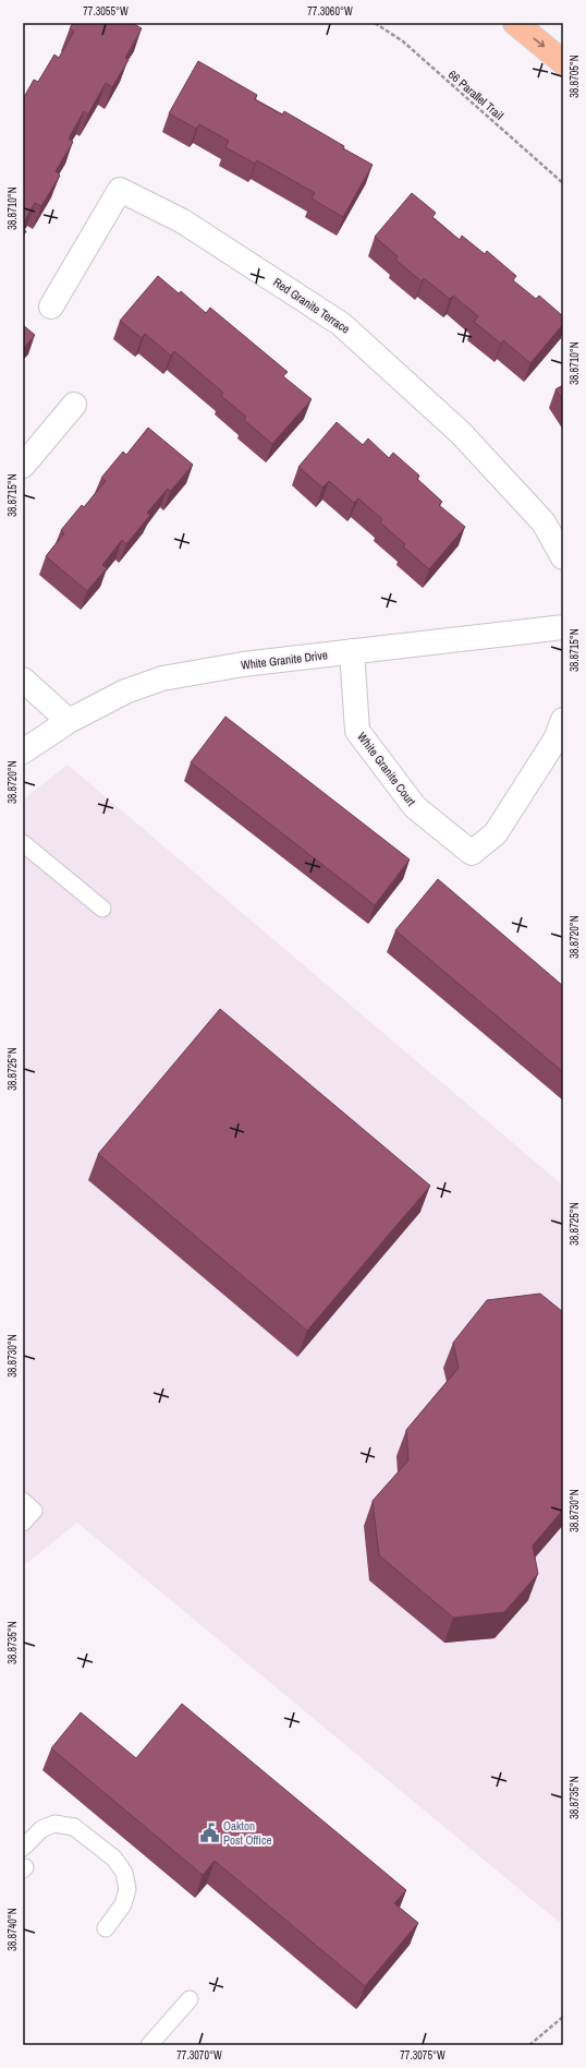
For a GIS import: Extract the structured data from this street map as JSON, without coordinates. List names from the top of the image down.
{
  "streets": {
    "street": ["Red Granite Terrace", "White Granite Drive", "White Granite Court"],
    "path": ["66 Parallel Trail"]
  },
  "crossings": [
    ["White Granite Drive", "White Granite Court"]
  ],
  "places": {
    "public building": ["Oakton Post Office"]
  },
  "coordinates": [
    "77.3055°W",
    "77.3060°W",
    "38.8705°N",
    "38.8710°N",
    "38.8715°N",
    "38.8720°N",
    "38.8725°N",
    "38.8730°N",
    "38.8735°N",
    "38.8740°N",
    "77.3070°W",
    "77.3075°W"
  ]
}
